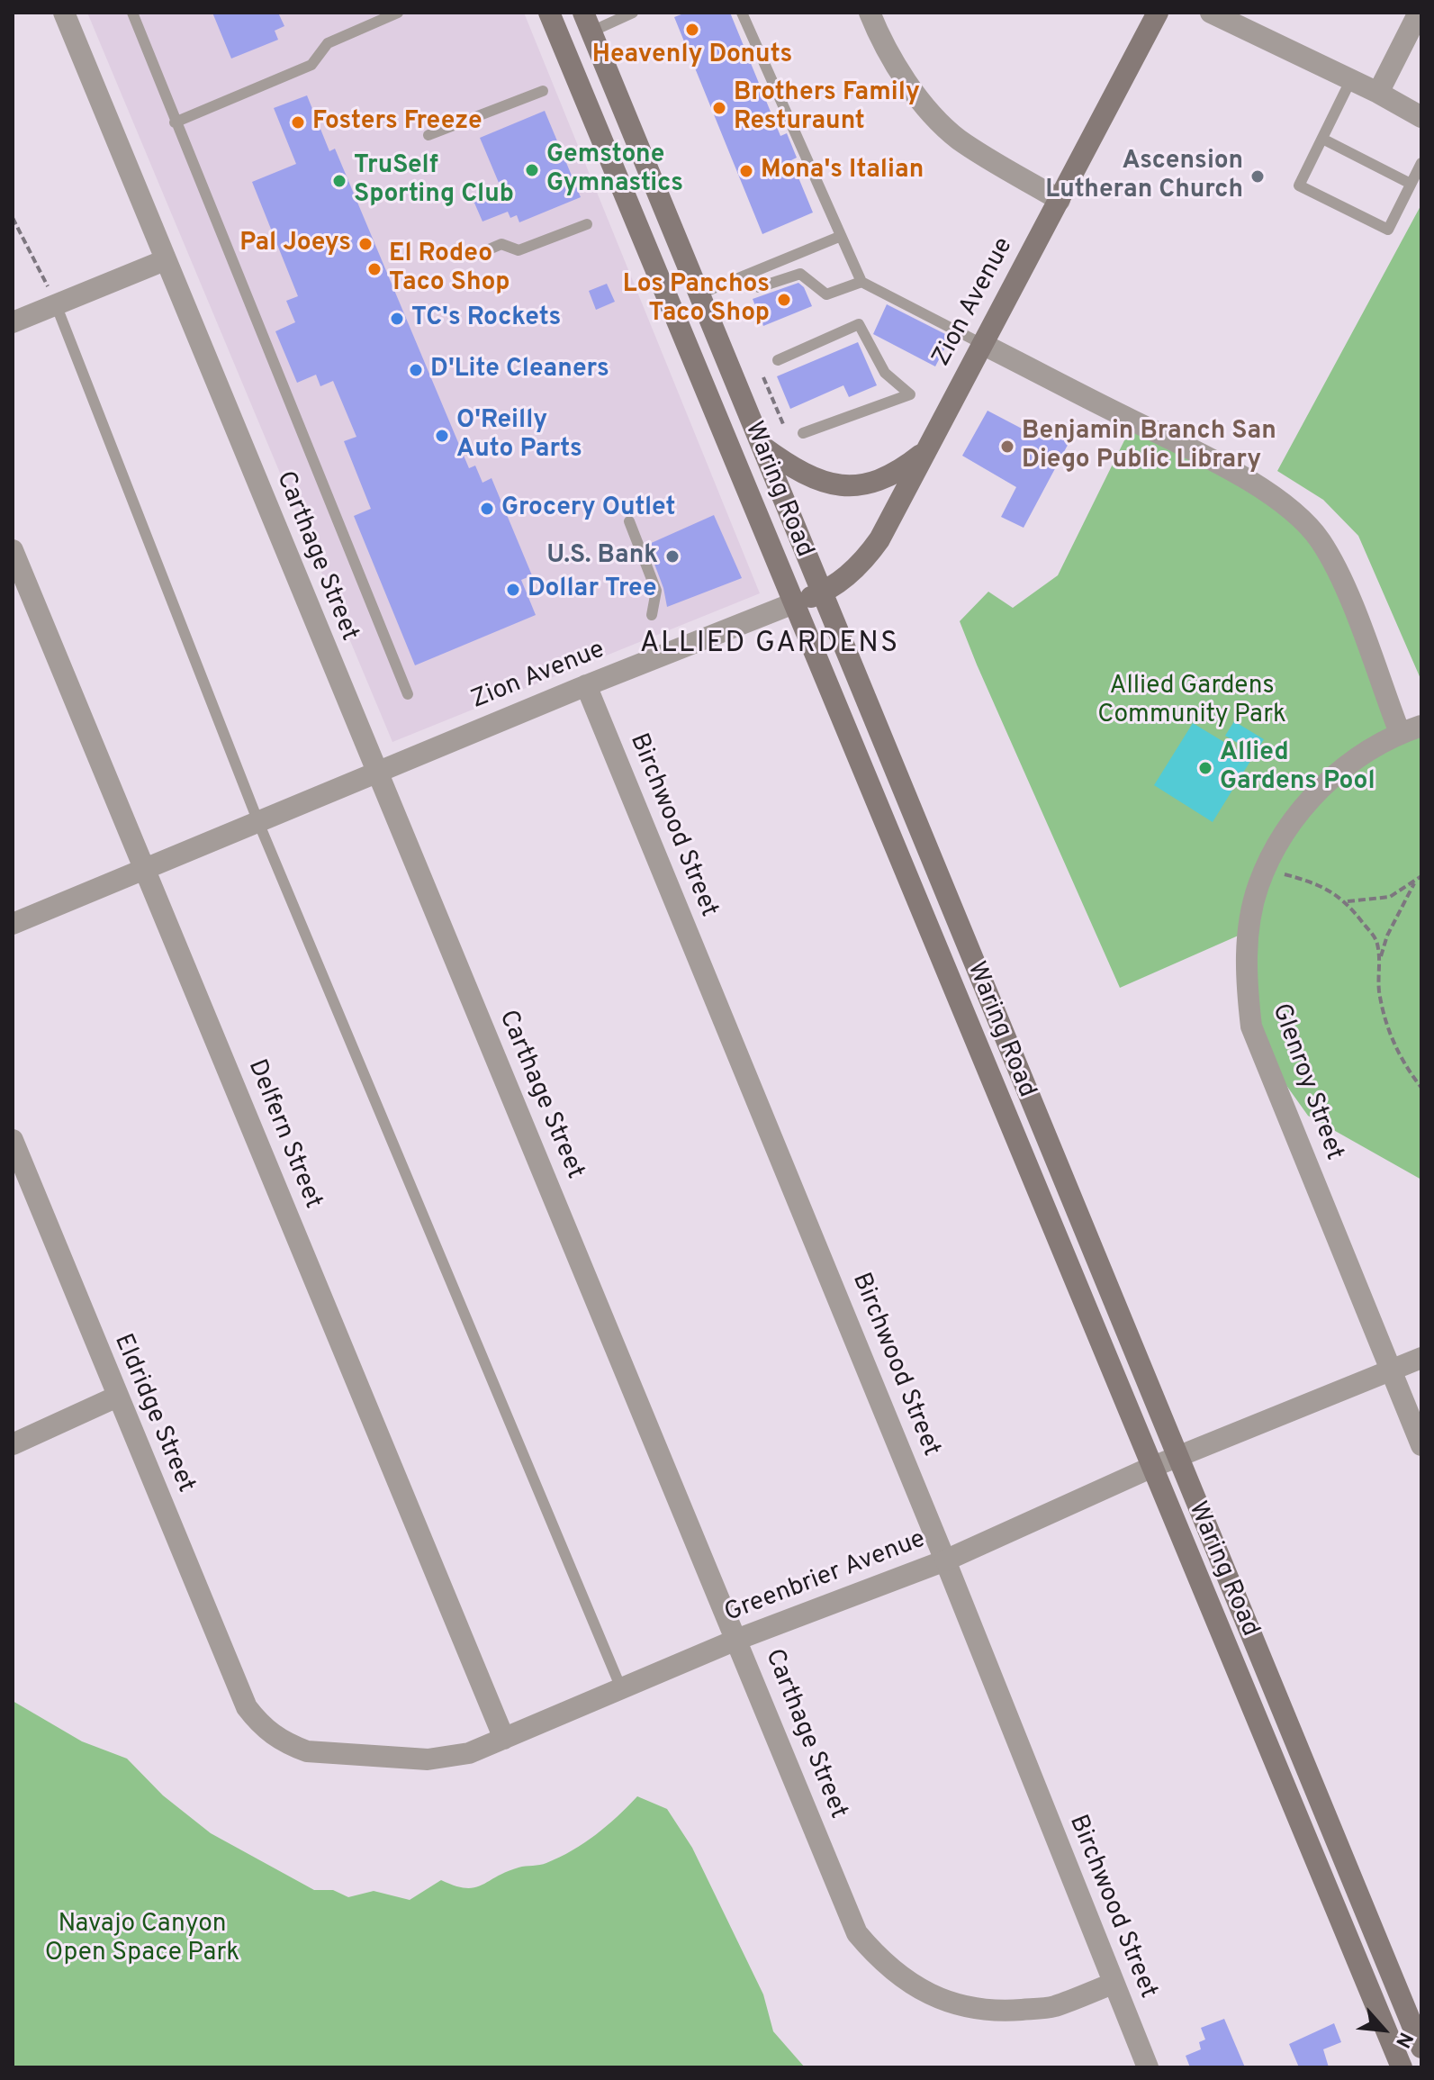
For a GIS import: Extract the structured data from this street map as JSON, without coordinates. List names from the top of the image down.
{
  "streets": {
    "main road": ["Zion Avenue", "Waring Road"],
    "street": [
      "Carthage Street",
      "Birchwood Street",
      "Glenroy Street",
      "Delfern Street",
      "Eldridge Street",
      "Greenbrier Avenue"
    ]
  },
  "crossings": [
    ["Zion Avenue", "Waring Road"],
    ["Zion Avenue", "Carthage Street"],
    ["Zion Avenue", "Birchwood Street"],
    ["Zion Avenue", "Delfern Street"],
    ["Waring Road", "Greenbrier Avenue"],
    ["Carthage Street", "Birchwood Street"],
    ["Carthage Street", "Greenbrier Avenue"],
    ["Birchwood Street", "Greenbrier Avenue"],
    ["Glenroy Street", "Greenbrier Avenue"],
    ["Delfern Street", "Greenbrier Avenue"],
    ["Eldridge Street", "Greenbrier Avenue"]
  ],
  "districts": ["ALLIED GARDENS"],
  "parks": ["Allied Gardens Community Park", "Navajo Canyon Open Space Park"],
  "places": [
    "Heavenly Donuts",
    "Brothers Family Resturaunt",
    "Fosters Freeze",
    "Gemstone Gymnastics",
    "Mona's Italian",
    "Ascension Lutheran Church",
    "TruSelf Sporting Club",
    "Pal Joeys",
    "El Rodeo Taco Shop",
    "Los Panchos Taco Shop",
    "TC's Rockets",
    "D'Lite Cleaners",
    "O'Reilly Auto Parts",
    "Benjamin Branch San Diego Public Library",
    "Grocery Outlet",
    "U.S. Bank",
    "Dollar Tree",
    "Allied Gardens Pool"
  ],
  "north": "bottom right"
}
